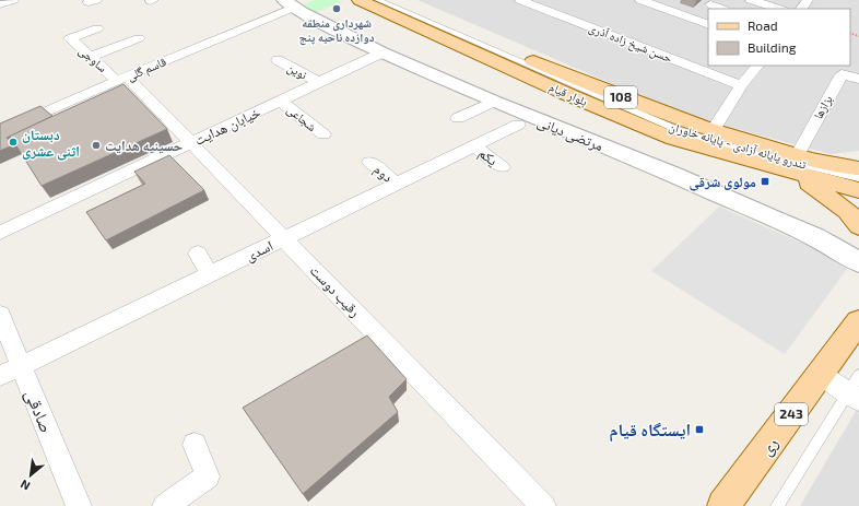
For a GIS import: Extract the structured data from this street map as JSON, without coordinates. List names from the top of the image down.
{
  "streets": {
    "main road": [
      "بلوار قیام",
      "108",
      "243",
      "ری"
    ],
    "street": [
      "حسن شیخ زاده آذری",
      "ساوجی",
      "قاسم گلی",
      "نوین",
      "بزازها",
      "شجاعی",
      "خیابان‌ هدایت",
      "مرتضی دیانی",
      "یکم",
      "دوم",
      "اسدی",
      "رقیب دوست",
      "صادقی"
    ],
    "lane": ["تندرو پایانه آزادی - پایانه خاوران"]
  },
  "crossings": [
    ["ساوجی", "قاسم گلی"],
    ["ساوجی", "رقیب دوست"],
    ["قاسم گلی", "مرتضی دیانی"],
    ["قاسم گلی", "رقیب دوست"],
    ["نوین", "خیابان‌ هدایت"],
    ["بلوار قیام", "بزازها"],
    ["شجاعی", "خیابان‌ هدایت"],
    ["خیابان‌ هدایت", "مرتضی دیانی"],
    ["خیابان‌ هدایت", "رقیب دوست"],
    ["یکم", "اسدی"],
    ["دوم", "اسدی"],
    ["اسدی", "رقیب دوست"],
    ["اسدی", "صادقی"]
  ],
  "places": {
    "other": ["شهرداری منطقه دوازده ناحیه پنج", "دبستان اثنی عشری", "حسینیه هدایت"],
    "transit": ["مولوی شرقی", "ایستگاه قیام"]
  },
  "legend": ["Road", "Building"],
  "north": "bottom left"
}
